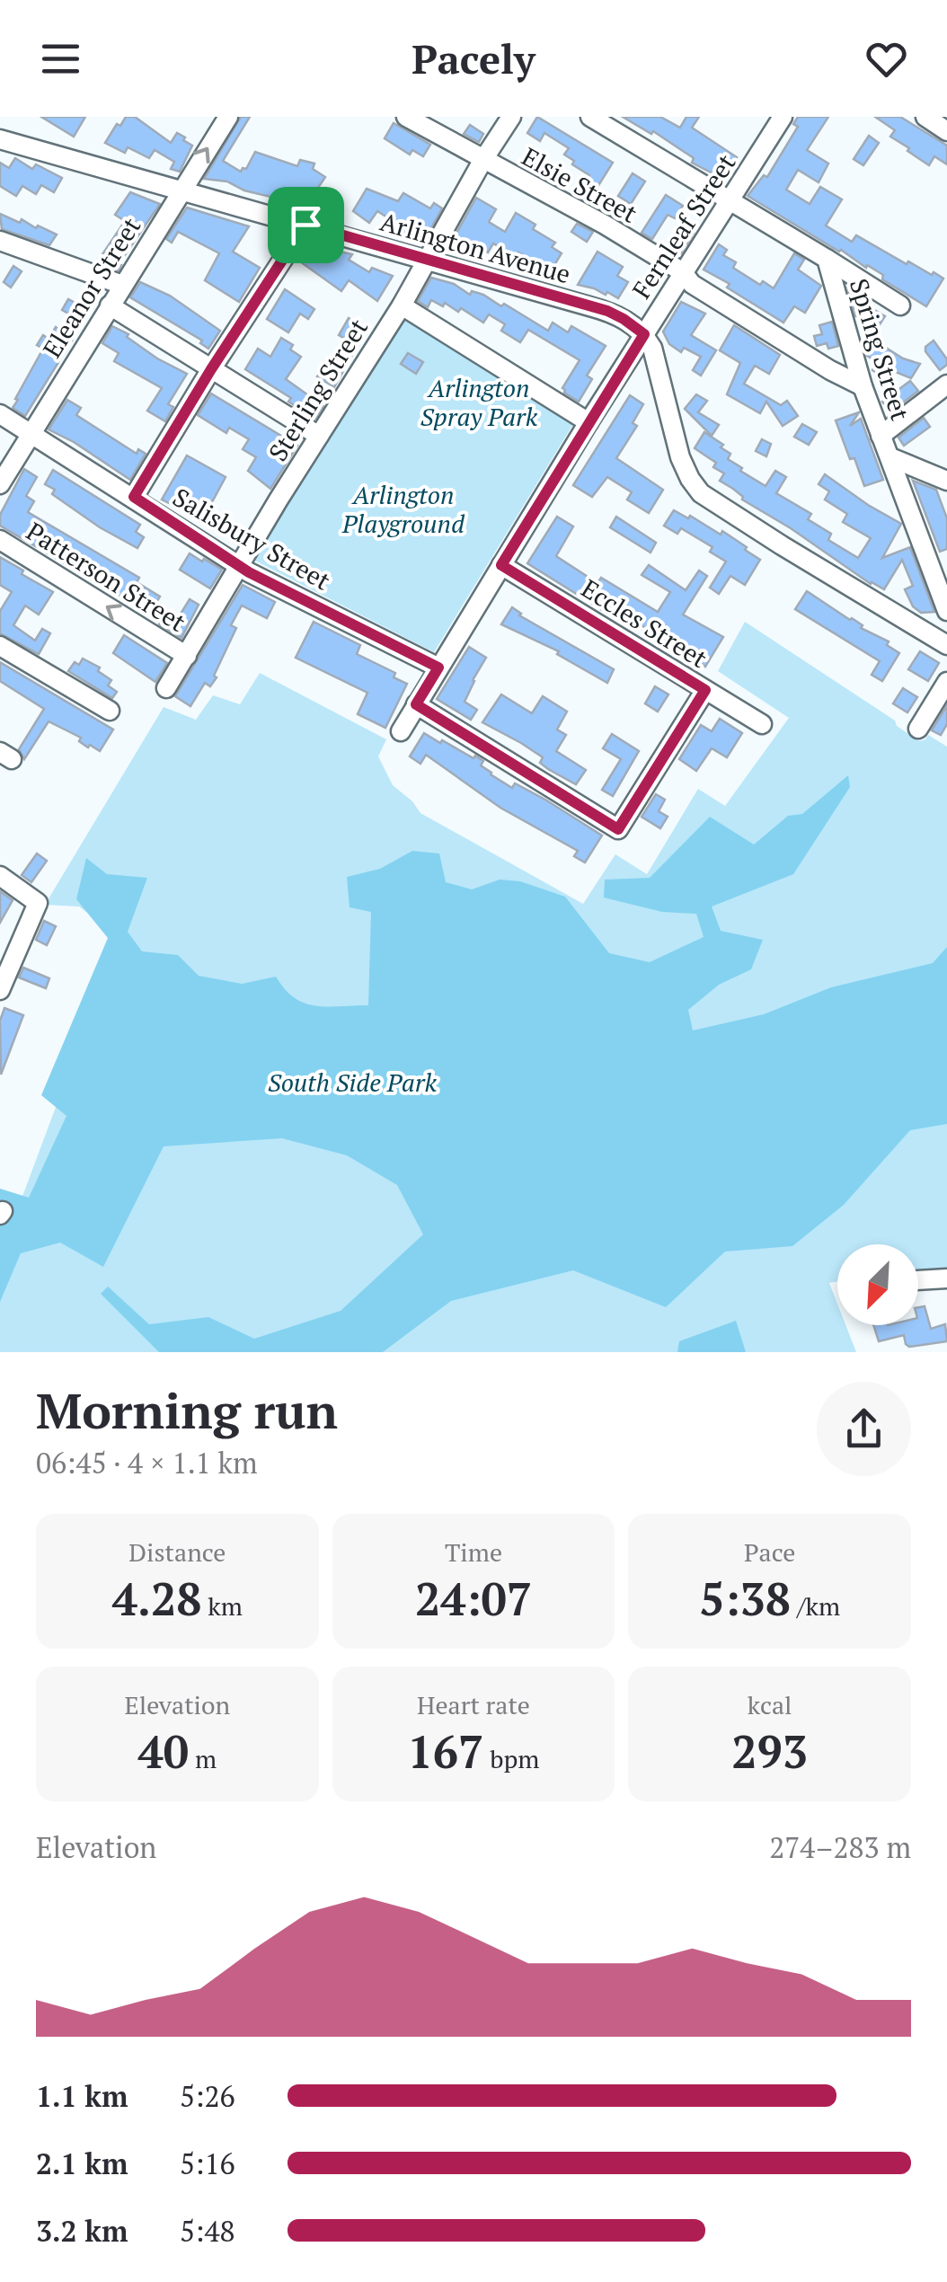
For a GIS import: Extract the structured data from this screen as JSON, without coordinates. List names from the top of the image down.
{
  "streets": {
    "street": [
      "Elsie Street",
      "Fernleaf Street",
      "Arlington Avenue",
      "Eleanor Street",
      "Spring Street",
      "Sterling Street",
      "Salisbury Street",
      "Patterson Street",
      "Eccles Street"
    ]
  },
  "crossings": [
    ["Elsie Street", "Fernleaf Street"],
    ["Elsie Street", "Spring Street"],
    ["Elsie Street", "Sterling Street"],
    ["Fernleaf Street", "Arlington Avenue"],
    ["Fernleaf Street", "Spring Street"],
    ["Fernleaf Street", "Salisbury Street"],
    ["Fernleaf Street", "Eccles Street"],
    ["Arlington Avenue", "Eleanor Street"],
    ["Arlington Avenue", "Sterling Street"],
    ["Eleanor Street", "Salisbury Street"],
    ["Sterling Street", "Salisbury Street"],
    ["Sterling Street", "Patterson Street"]
  ],
  "parks": ["Arlington Spray Park", "Arlington Playground", "South Side Park"],
  "north": "bottom left",
  "page": {
    "header": "Pacely",
    "heading": ["Morning run", "06:45 · 4 × 1.1 km"],
    "stats": [
      ["Distance", "4.28 km"],
      ["Time", "24:07"],
      ["Pace", "5:38 /km"],
      ["Elevation", "40 m"],
      ["Heart rate", "167 bpm"],
      ["kcal", "293"]
    ],
    "chart": ["Elevation", "274–283 m"],
    "list": [
      {
        "name": "1.1 km",
        "note": "5:26"
      },
      {
        "name": "2.1 km",
        "note": "5:16"
      },
      {
        "name": "3.2 km",
        "note": "5:48"
      }
    ]
  }
}
